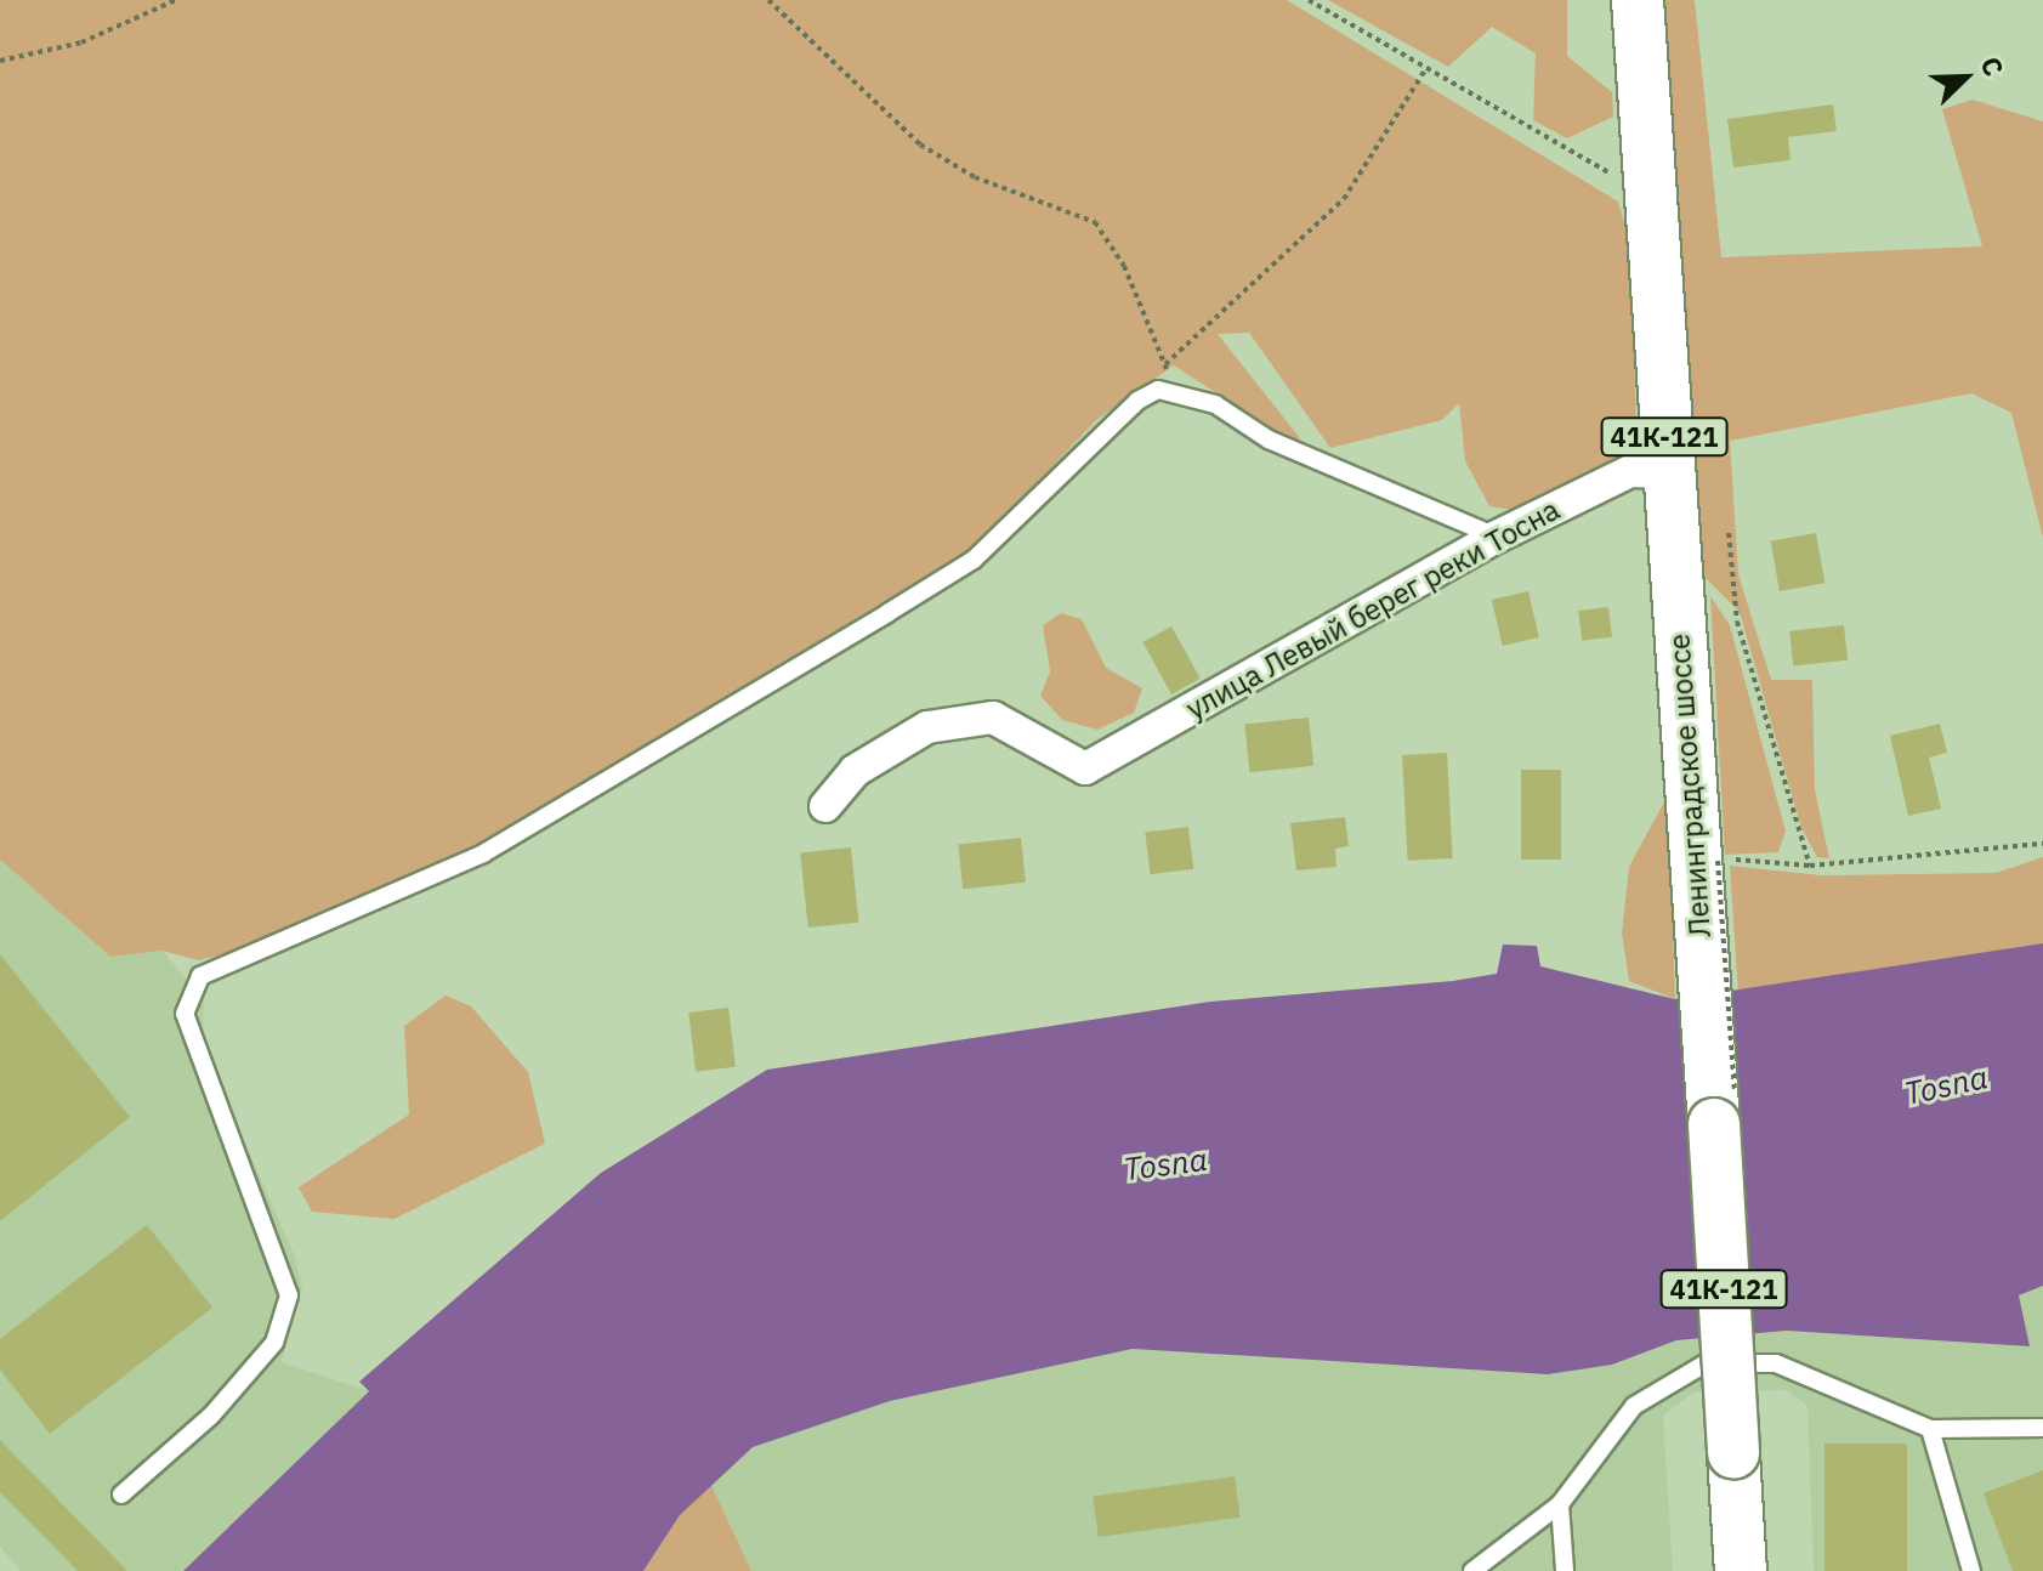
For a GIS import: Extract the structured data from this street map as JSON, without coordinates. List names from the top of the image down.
{
  "streets": {
    "main road": ["41К-121", "Ленинградское шоссе"],
    "street": ["улица Левый берег реки Тосна"]
  },
  "crossings": [
    ["улица Левый берег реки Тосна", "Ленинградское шоссе"]
  ],
  "water": ["Tosna"],
  "north": "top right"
}
